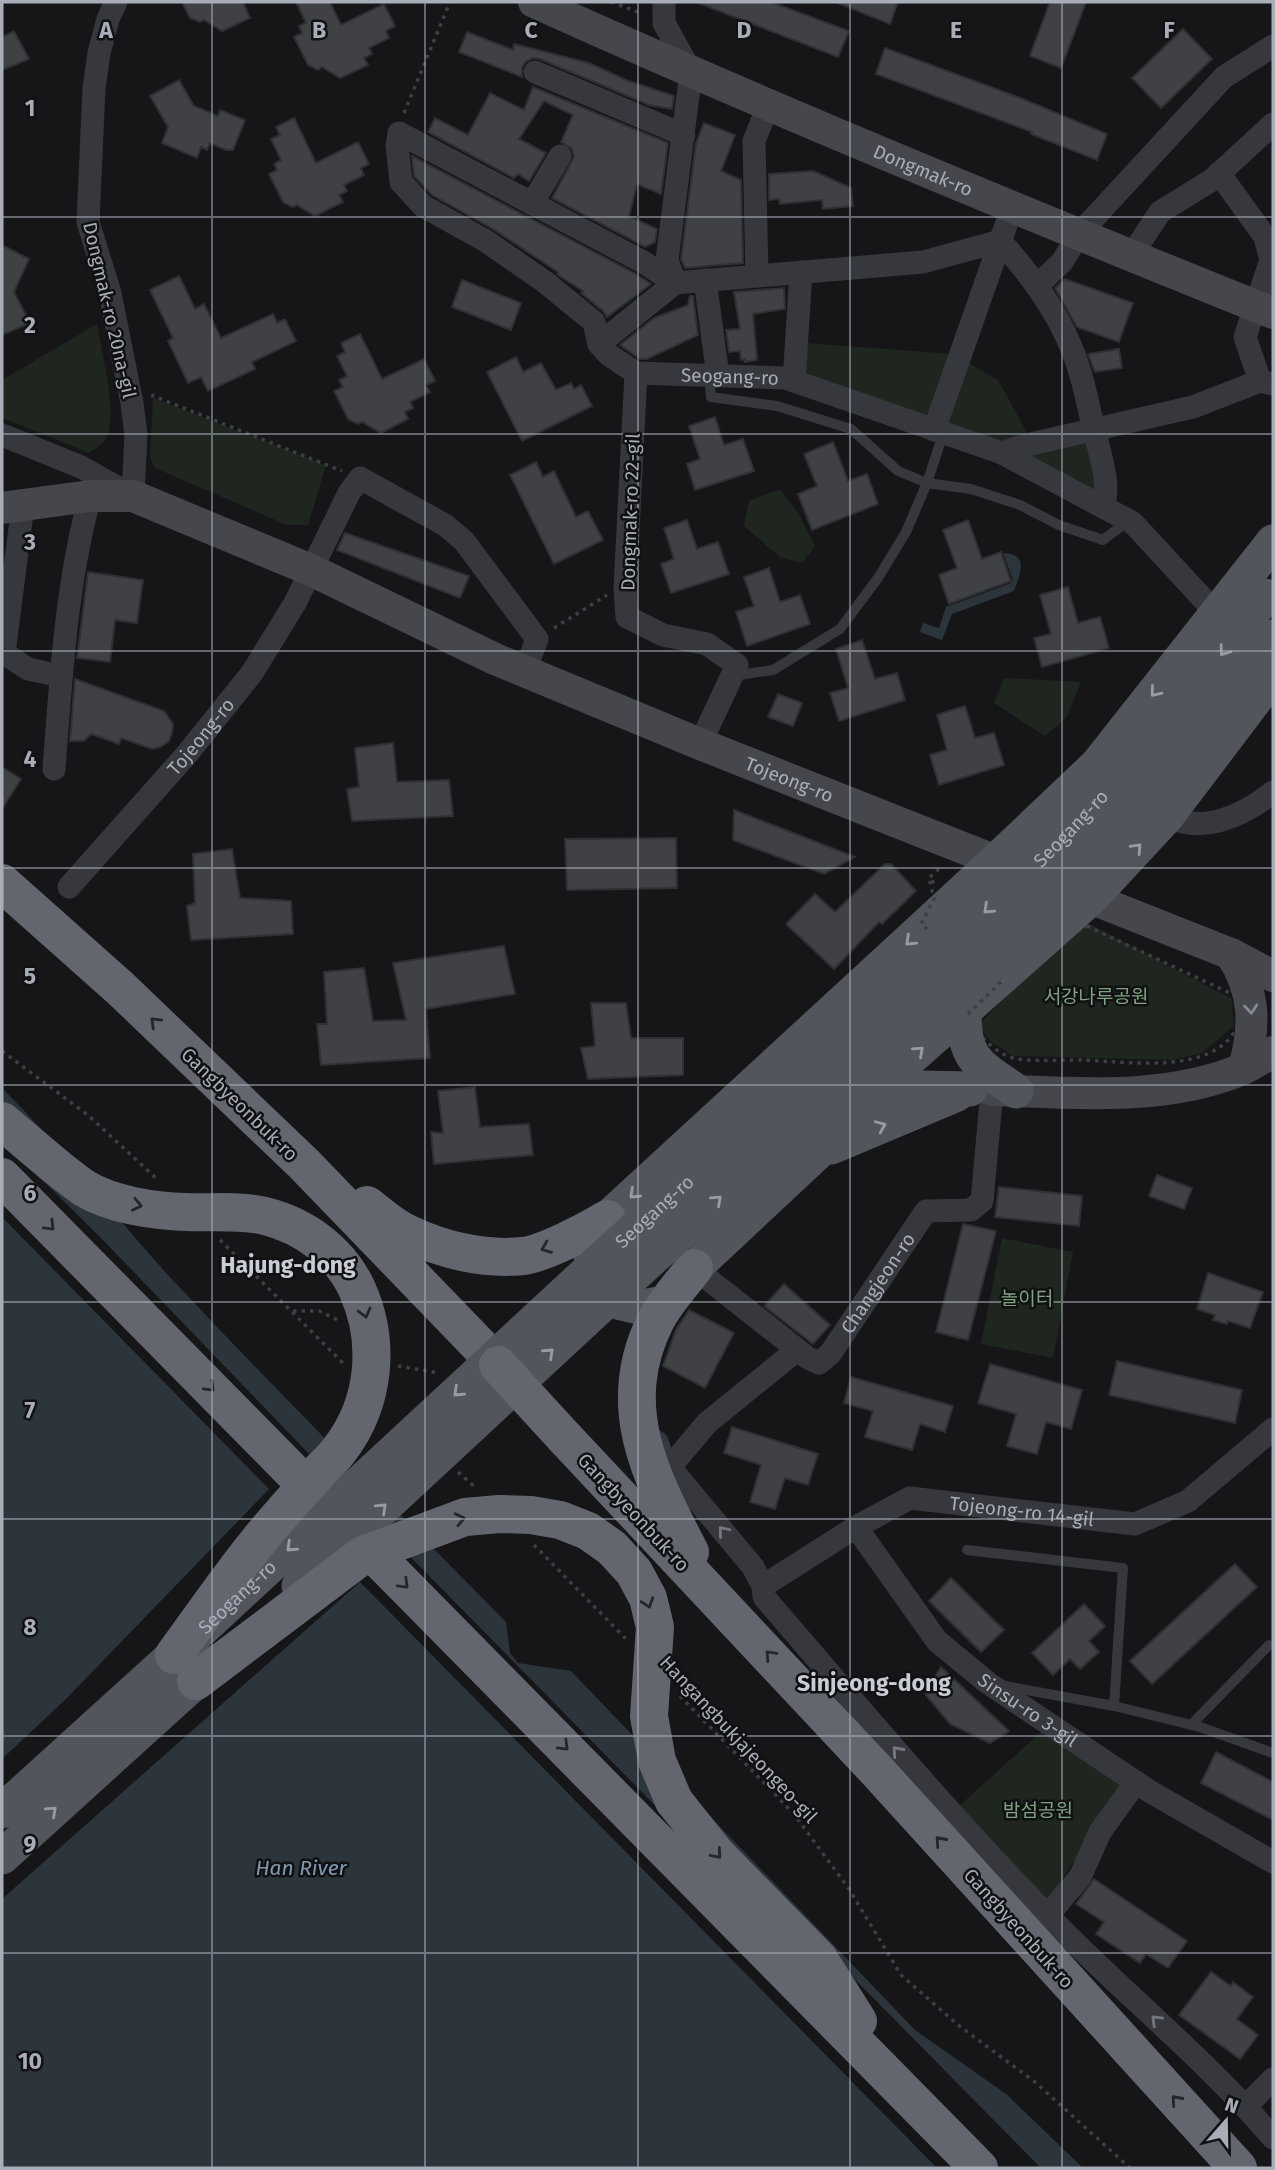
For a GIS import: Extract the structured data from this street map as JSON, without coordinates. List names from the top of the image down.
{
  "streets": {
    "highway": ["Gangbyeonbuk-ro"],
    "main road": ["Dongmak-ro", "Seogang-ro", "Tojeong-ro"],
    "street": [
      "Dongmak-ro 20na-gil",
      "Dongmak-ro 22-gil",
      "Changjeon-ro",
      "Tojeong-ro 14-gil",
      "Sinsu-ro 3-gil"
    ],
    "path": ["Hangangbukjajeongeo-gil"]
  },
  "crossings": [
    ["Dongmak-ro 20na-gil", "Tojeong-ro"],
    ["Seogang-ro", "Dongmak-ro 22-gil"],
    ["Tojeong-ro 14-gil", "Sinsu-ro 3-gil"]
  ],
  "districts": ["Hajung-dong", "Sinjeong-dong"],
  "water": ["Han River"],
  "parks": ["서강나루공원", "놀이터", "밤섬공원"],
  "north": "top",
  "grid": {
    "columns": [
      "A",
      "B",
      "C",
      "D",
      "E",
      "F"
    ],
    "rows": [
      "1",
      "2",
      "3",
      "4",
      "5",
      "6",
      "7",
      "8",
      "9",
      "10"
    ]
  }
}
